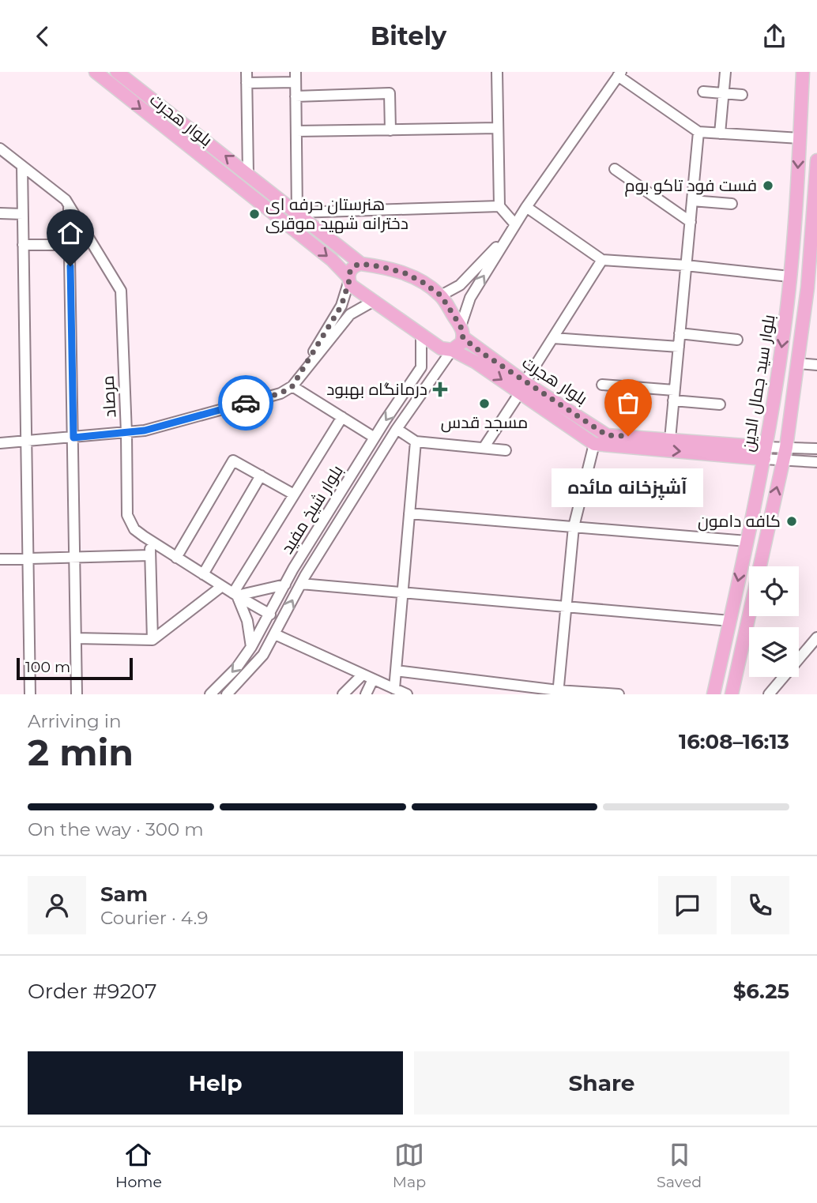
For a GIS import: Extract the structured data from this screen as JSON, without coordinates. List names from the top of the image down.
{
  "streets": {
    "main road": ["بلوار هجرت", "بلوار سید جمال الدین"],
    "street": ["مرصاد", "بلوار شیخ مفید"]
  },
  "crossings": [
    ["بلوار هجرت", "بلوار سید جمال الدین"],
    ["بلوار هجرت", "بلوار شیخ مفید"],
    ["مرصاد", "بلوار شیخ مفید"]
  ],
  "places": {
    "other": [
      "فست فود تاکو بوم",
      "هنرستان حرفه ای دخترانه شهید موقری",
      "مسجد قدس",
      "آشپزخانه مائده",
      "کافه دامون"
    ],
    "health": ["درمانگاه بهبود"]
  },
  "scale_bar": "100 m",
  "page": {
    "header": "Bitely",
    "bubble": "آشپزخانه مائده",
    "scale": "100 m",
    "heading": ["2 min", "Arriving in", "16:08–16:13"],
    "panel": [
      "Sam",
      "Courier · 4.9",
      "Order #9207",
      "$6.25"
    ],
    "bar": "On the way · 300 m",
    "buttons": ["Help", "Share"],
    "tabs": ["Home", "Map", "Saved"]
  }
}
